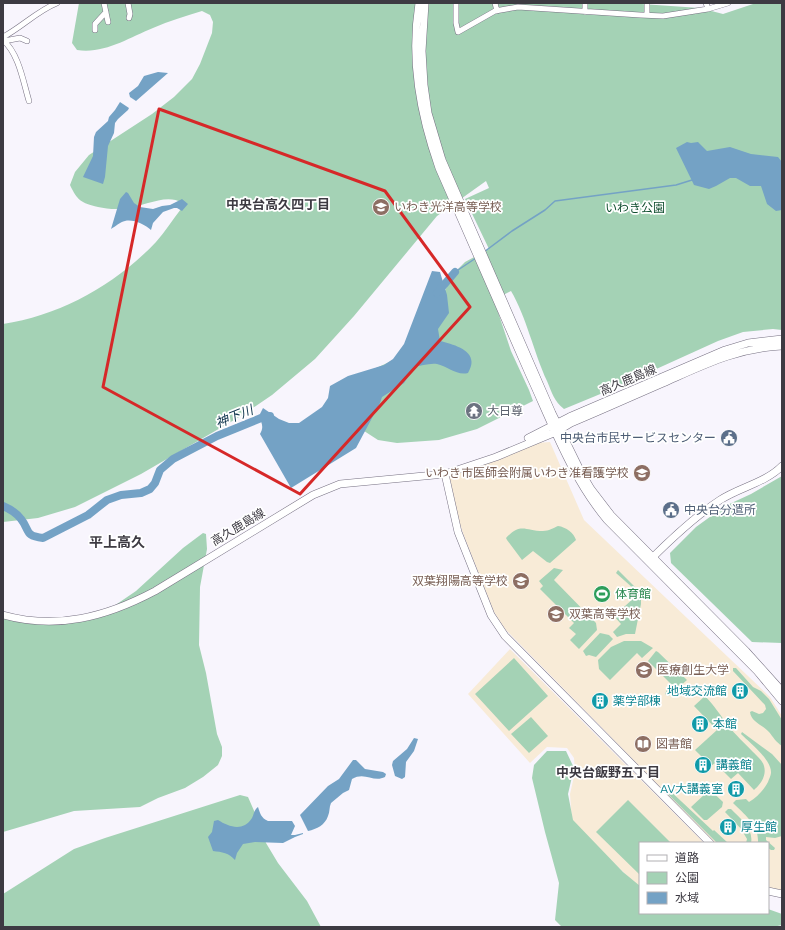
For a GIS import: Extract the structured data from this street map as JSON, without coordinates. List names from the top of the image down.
{
  "streets": {
    "street": ["高久鹿島線"]
  },
  "districts": ["中央台高久四丁目", "平上高久", "中央台飯野五丁目"],
  "water": ["神下川"],
  "parks": ["いわき公園"],
  "places": {
    "school or university": [
      "いわき光洋高等学校",
      "いわき市医師会附属いわき准看護学校",
      "双葉翔陽高等学校",
      "双葉高等学校",
      "医療創生大学"
    ],
    "temple": ["大日尊"],
    "public building": ["中央台市民サービスセンター", "中央台分遣所"],
    "sports": ["体育館"],
    "building": [
      "地域交流館",
      "薬学部棟",
      "本館",
      "講義館",
      "AV大講義室",
      "厚生館"
    ],
    "library": ["図書館"]
  },
  "legend": ["道路", "公園", "水域"]
}
